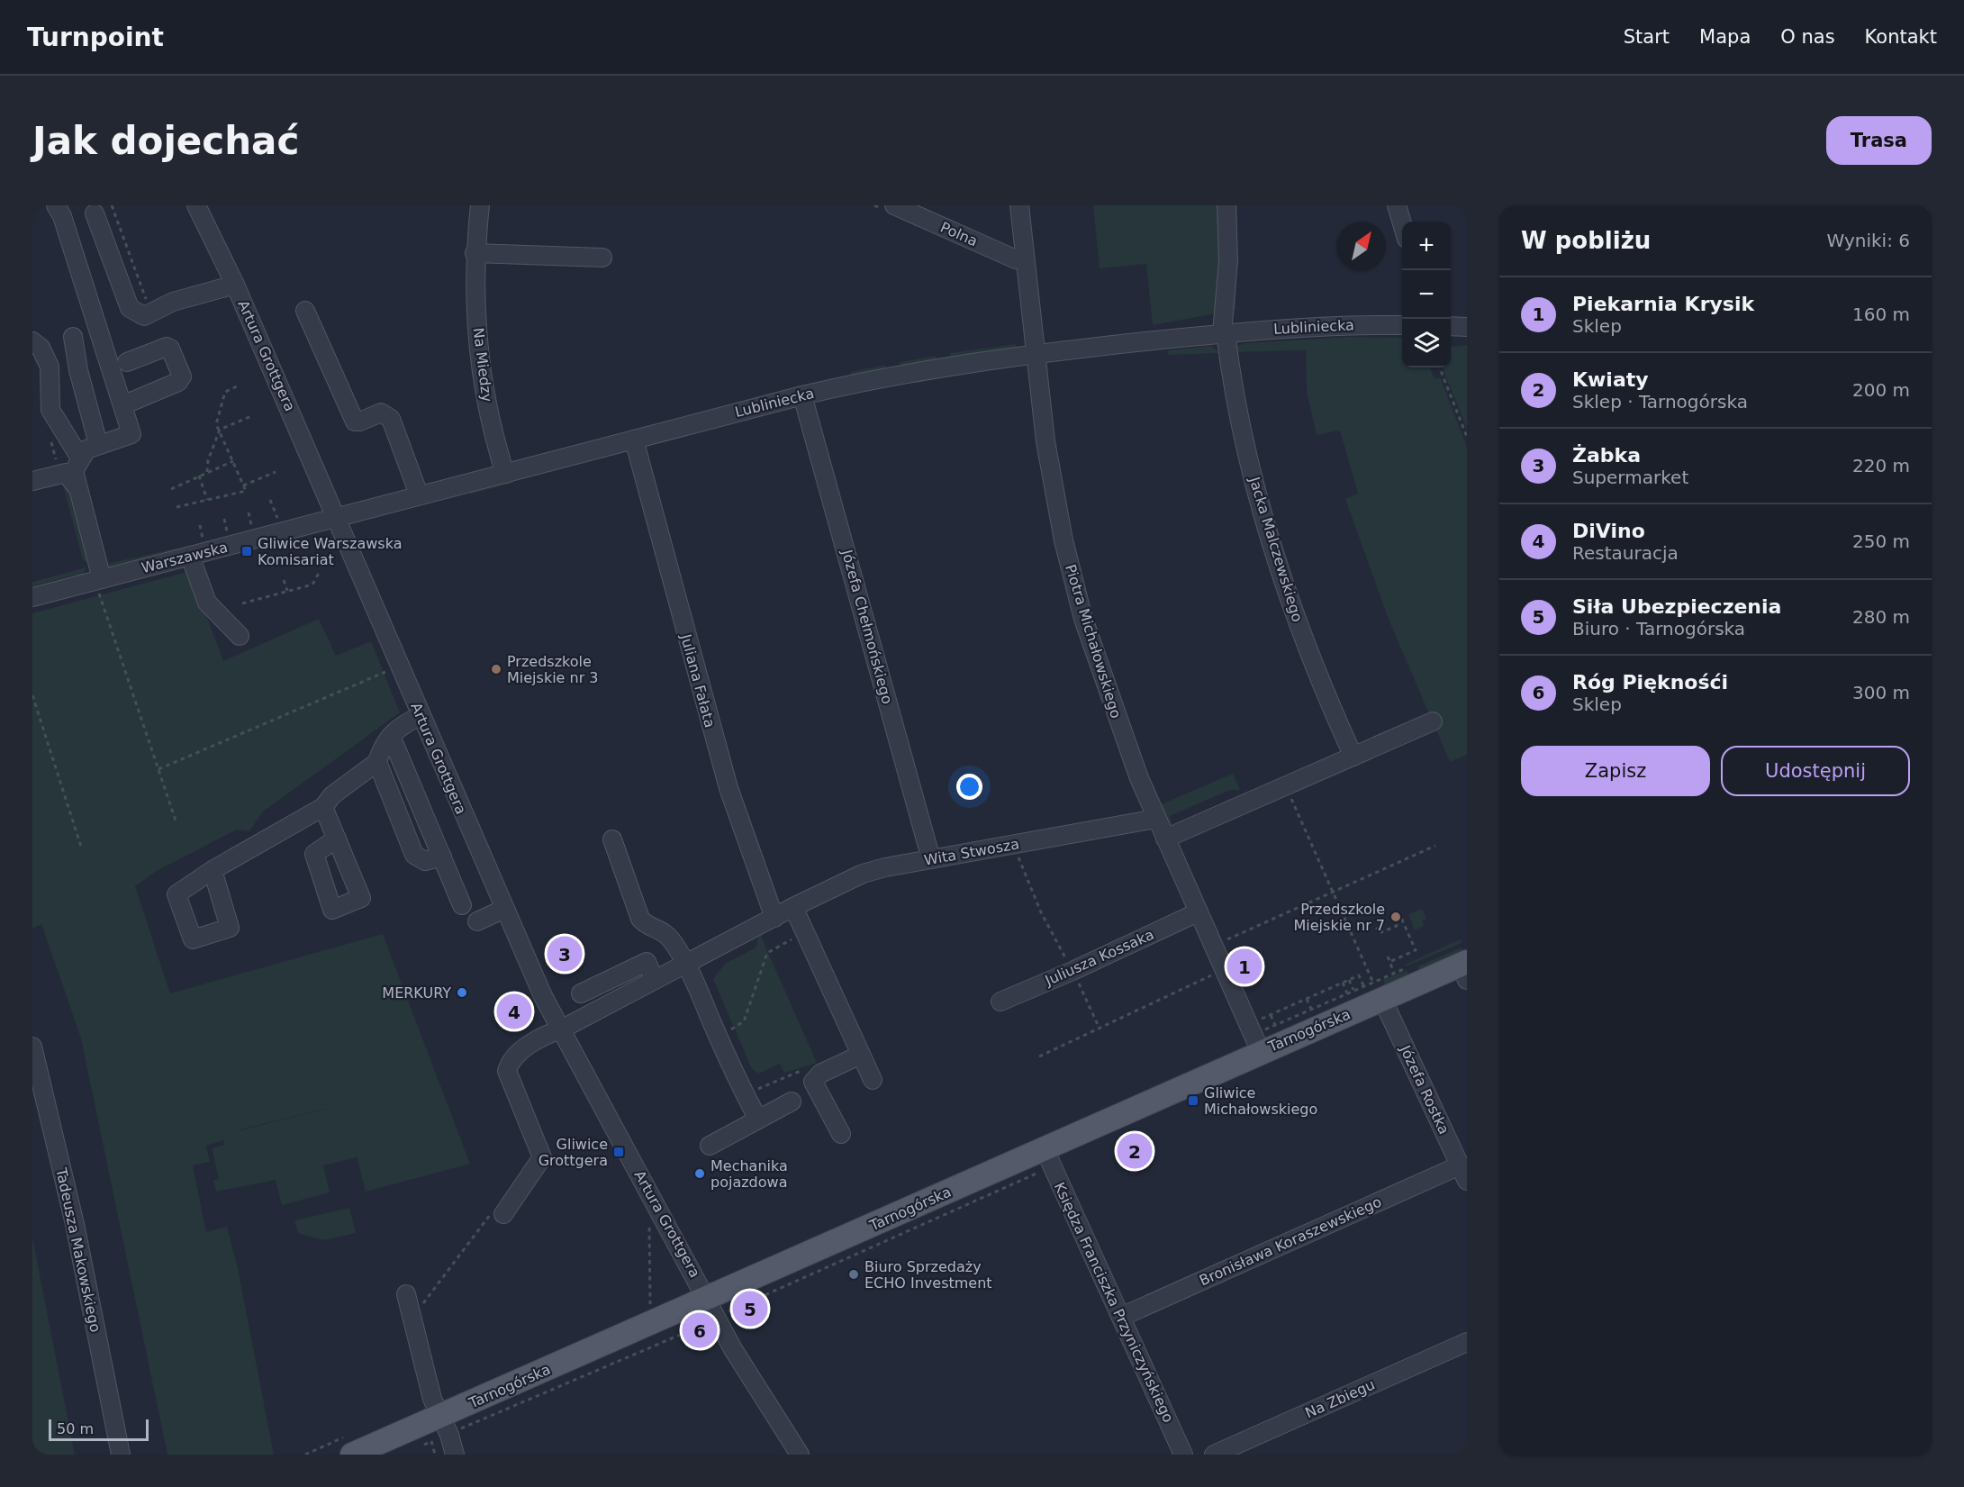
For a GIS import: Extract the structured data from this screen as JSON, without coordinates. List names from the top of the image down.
{
  "streets": {
    "main road": ["Tarnogórska"],
    "street": [
      "Polna",
      "Lubliniecka",
      "Artura Grottgera",
      "Na Miedzy",
      "Jacka Malczewskiego",
      "Warszawska",
      "Józefa Chełmońskiego",
      "Piotra Michałowskiego",
      "Juliana Fałata",
      "Wita Stwosza",
      "Juliusza Kossaka",
      "Józefa Rostka",
      "Bronisława Koraszewskiego",
      "Tadeusza Makowskiego",
      "Księdza Franciszka Przyniczyńskiego",
      "Na Zbiegu"
    ]
  },
  "crossings": [
    ["Polna", "Piotra Michałowskiego"],
    ["Lubliniecka", "Artura Grottgera"],
    ["Lubliniecka", "Na Miedzy"],
    ["Lubliniecka", "Jacka Malczewskiego"],
    ["Lubliniecka", "Warszawska"],
    ["Lubliniecka", "Józefa Chełmońskiego"],
    ["Lubliniecka", "Piotra Michałowskiego"],
    ["Lubliniecka", "Juliana Fałata"],
    ["Artura Grottgera", "Warszawska"],
    ["Artura Grottgera", "Wita Stwosza"],
    ["Artura Grottgera", "Tarnogórska"],
    ["Józefa Chełmońskiego", "Wita Stwosza"],
    ["Piotra Michałowskiego", "Wita Stwosza"],
    ["Piotra Michałowskiego", "Juliusza Kossaka"],
    ["Piotra Michałowskiego", "Tarnogórska"],
    ["Juliana Fałata", "Wita Stwosza"],
    ["Tarnogórska", "Józefa Rostka"],
    ["Tarnogórska", "Księdza Franciszka Przyniczyńskiego"],
    ["Józefa Rostka", "Bronisława Koraszewskiego"],
    ["Bronisława Koraszewskiego", "Księdza Franciszka Przyniczyńskiego"]
  ],
  "places": {
    "transit": ["Gliwice Warszawska Komisariat", "Gliwice Michałowskiego", "Gliwice Grottgera"],
    "other": [
      "Przedszkole Miejskie nr 3",
      "Przedszkole Miejskie nr 7",
      "MERKURY",
      "Mechanika pojazdowa",
      "Biuro Sprzedaży ECHO Investment"
    ]
  },
  "scale_bar": "50 m",
  "north": "top right",
  "page": {
    "header": "Turnpoint",
    "nav": [
      "Start",
      "Mapa",
      "O nas",
      "Kontakt"
    ],
    "buttons": [
      "Trasa",
      ["Zapisz", "Udostępnij"]
    ],
    "title": "Jak dojechać",
    "heading": ["W pobliżu", "Wyniki: 6"],
    "map_buttons": ["+", "−"],
    "list": [
      {
        "mark": "1",
        "name": "Piekarnia Krysik",
        "note": "Sklep",
        "value": "160 m"
      },
      {
        "mark": "2",
        "name": "Kwiaty",
        "note": "Sklep · Tarnogórska",
        "value": "200 m"
      },
      {
        "mark": "3",
        "name": "Żabka",
        "note": "Supermarket",
        "value": "220 m"
      },
      {
        "mark": "4",
        "name": "DiVino",
        "note": "Restauracja",
        "value": "250 m"
      },
      {
        "mark": "5",
        "name": "Siła Ubezpieczenia",
        "note": "Biuro · Tarnogórska",
        "value": "280 m"
      },
      {
        "mark": "6",
        "name": "Róg Pięknośći",
        "note": "Sklep",
        "value": "300 m"
      }
    ],
    "pins": [
      "3",
      "1",
      "4",
      "2",
      "5",
      "6"
    ],
    "scale": "50 m"
  }
}
